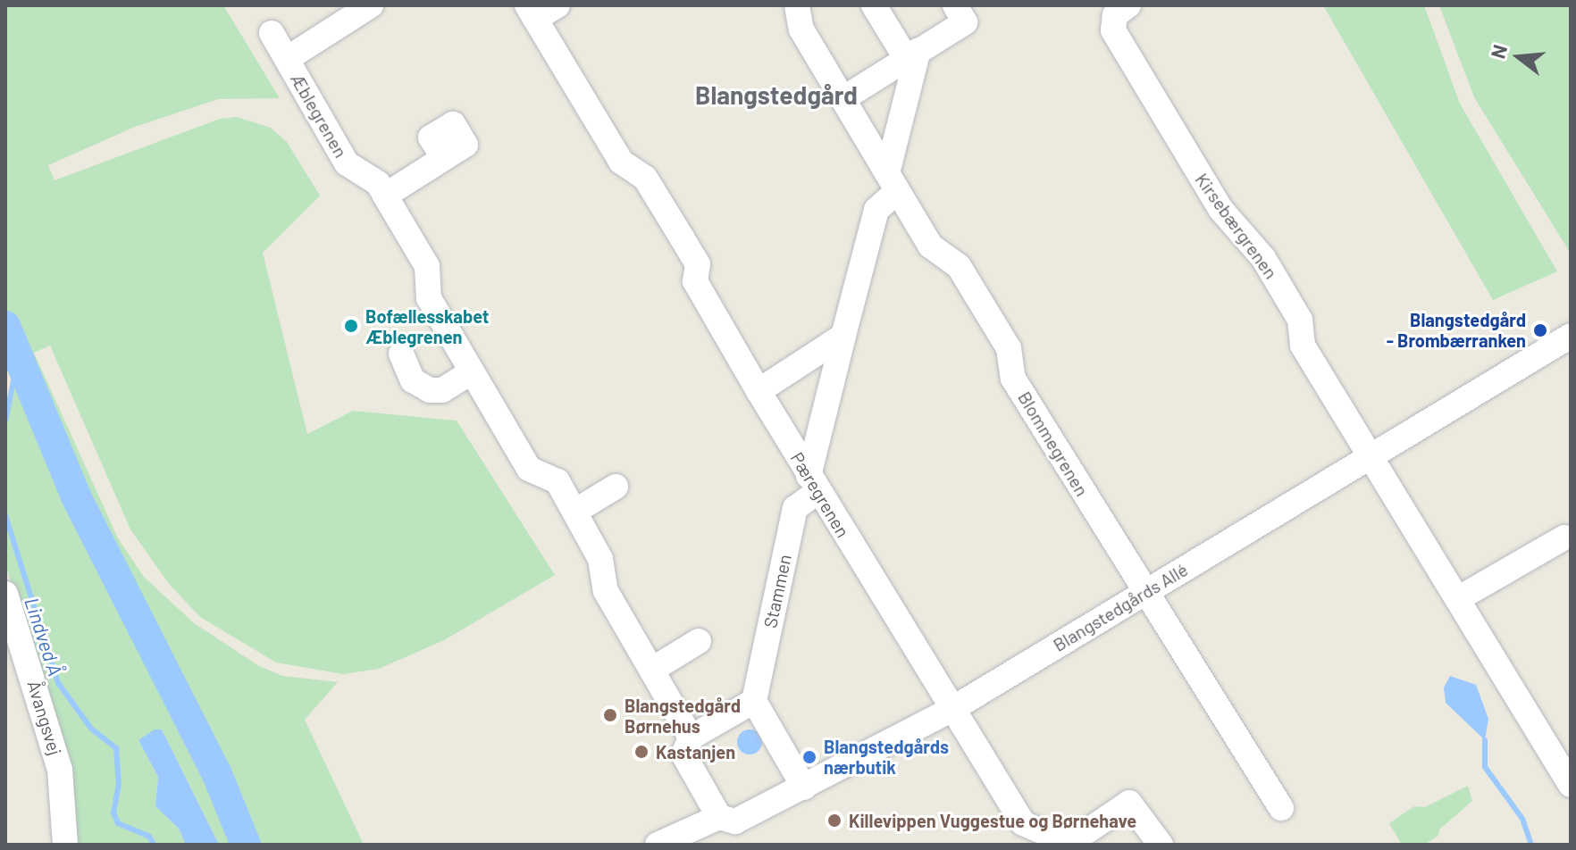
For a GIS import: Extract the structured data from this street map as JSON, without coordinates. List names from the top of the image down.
{
  "streets": {
    "street": [
      "Æblegrenen",
      "Kirsebærgrenen",
      "Blommegrenen",
      "Pæregrenen",
      "Stammen",
      "Blangstedgårds Allé",
      "Åvangsvej"
    ]
  },
  "crossings": [
    ["Kirsebærgrenen", "Blangstedgårds Allé"],
    ["Blommegrenen", "Blangstedgårds Allé"],
    ["Pæregrenen", "Stammen"],
    ["Pæregrenen", "Blangstedgårds Allé"]
  ],
  "districts": ["Blangstedgård"],
  "water": ["Lindved Å"],
  "places": [
    "Bofællesskabet Æblegrenen",
    "Blangstedgård - Brombærranken",
    "Blangstedgård Børnehus",
    "Kastanjen",
    "Blangstedgårds nærbutik",
    "Killevippen Vuggestue og Børnehave"
  ],
  "north": "left"
}
